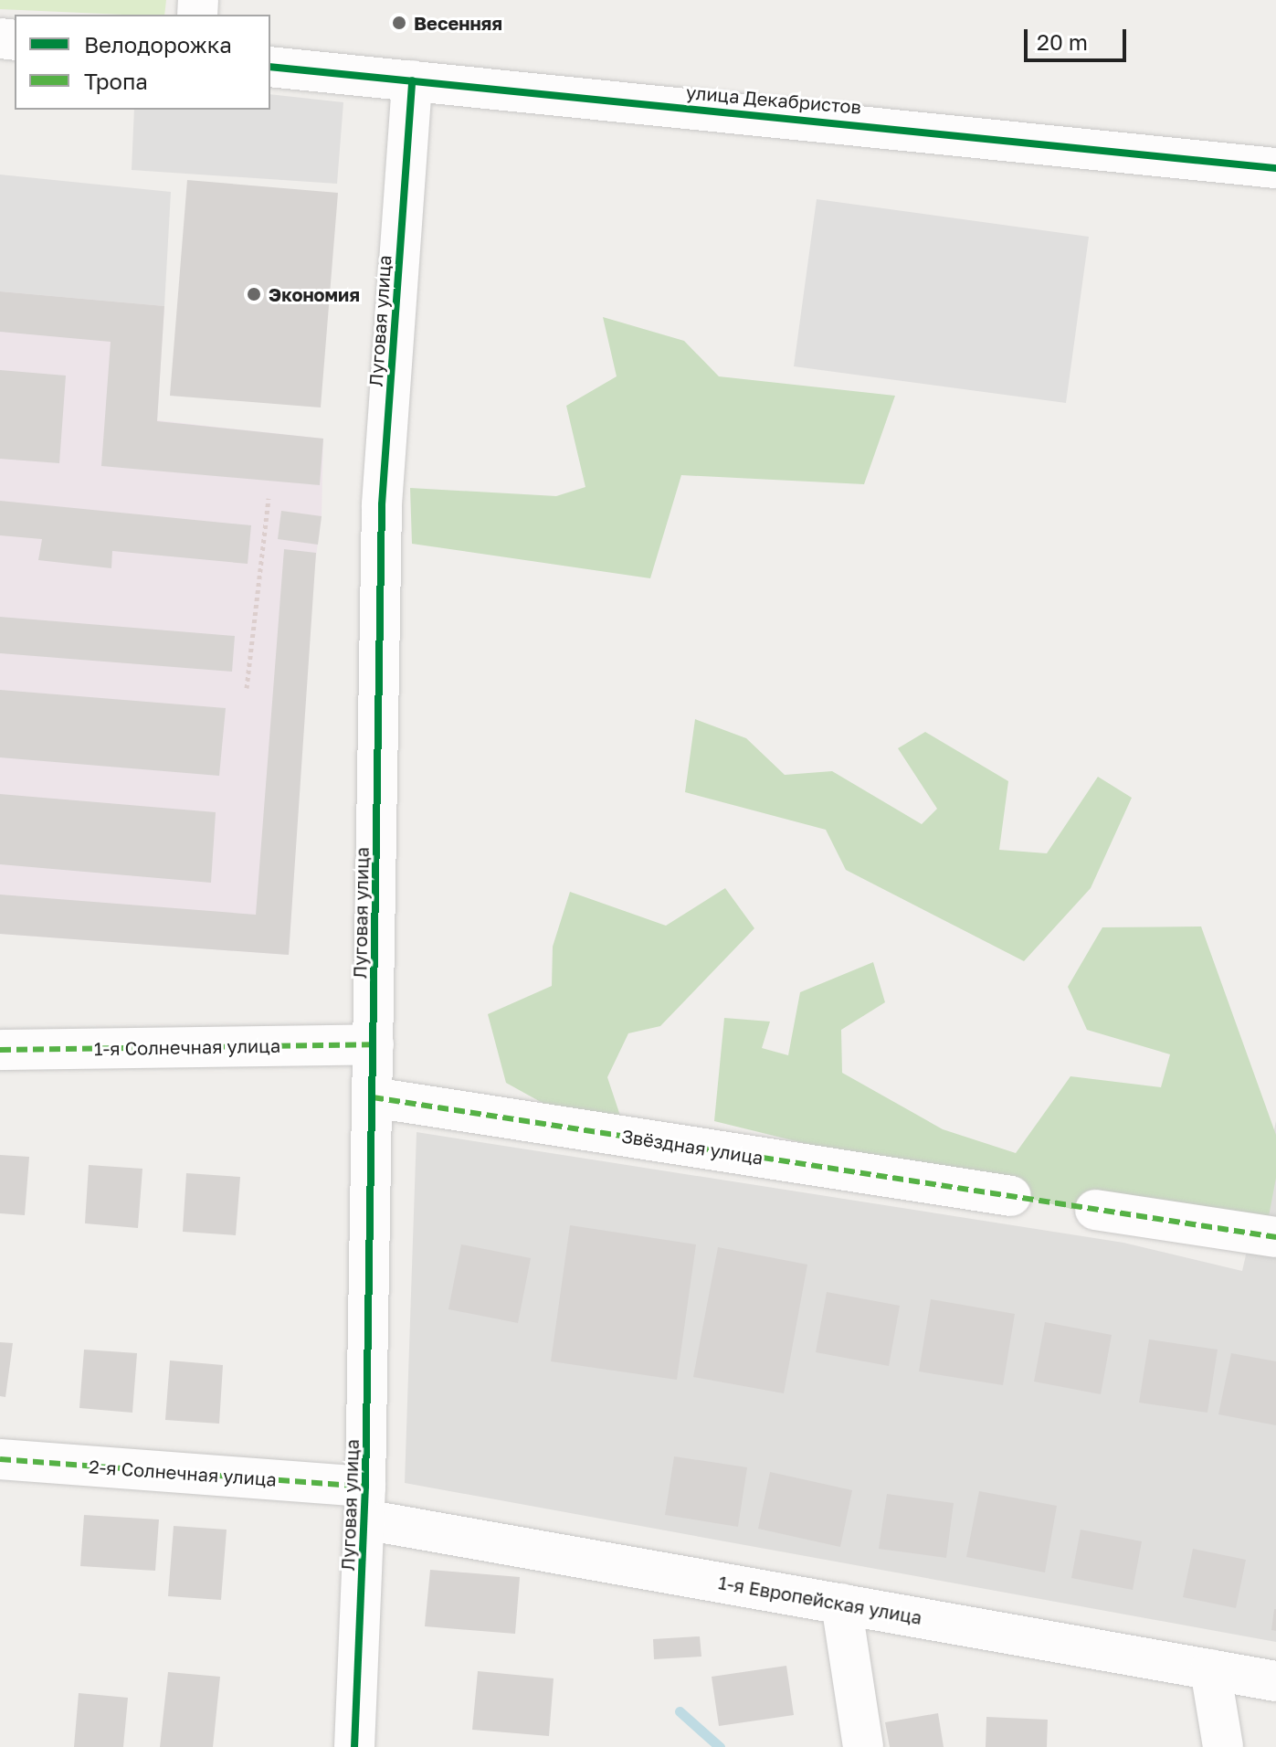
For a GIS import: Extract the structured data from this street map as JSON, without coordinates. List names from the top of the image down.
{
  "streets": {
    "street": [
      "улица Декабристов",
      "Луговая улица",
      "1-я Солнечная улица",
      "Звёздная улица",
      "2-я Солнечная улица",
      "1-я Европейская улица"
    ]
  },
  "crossings": [
    ["улица Декабристов", "Луговая улица"],
    ["Луговая улица", "1-я Солнечная улица"],
    ["Луговая улица", "Звёздная улица"],
    ["Луговая улица", "2-я Солнечная улица"],
    ["Луговая улица", "1-я Европейская улица"],
    ["2-я Солнечная улица", "1-я Европейская улица"]
  ],
  "places": ["Весенняя", "Экономия"],
  "legend": ["Велодорожка", "Тропа"],
  "scale_bar": "20 m"
}
